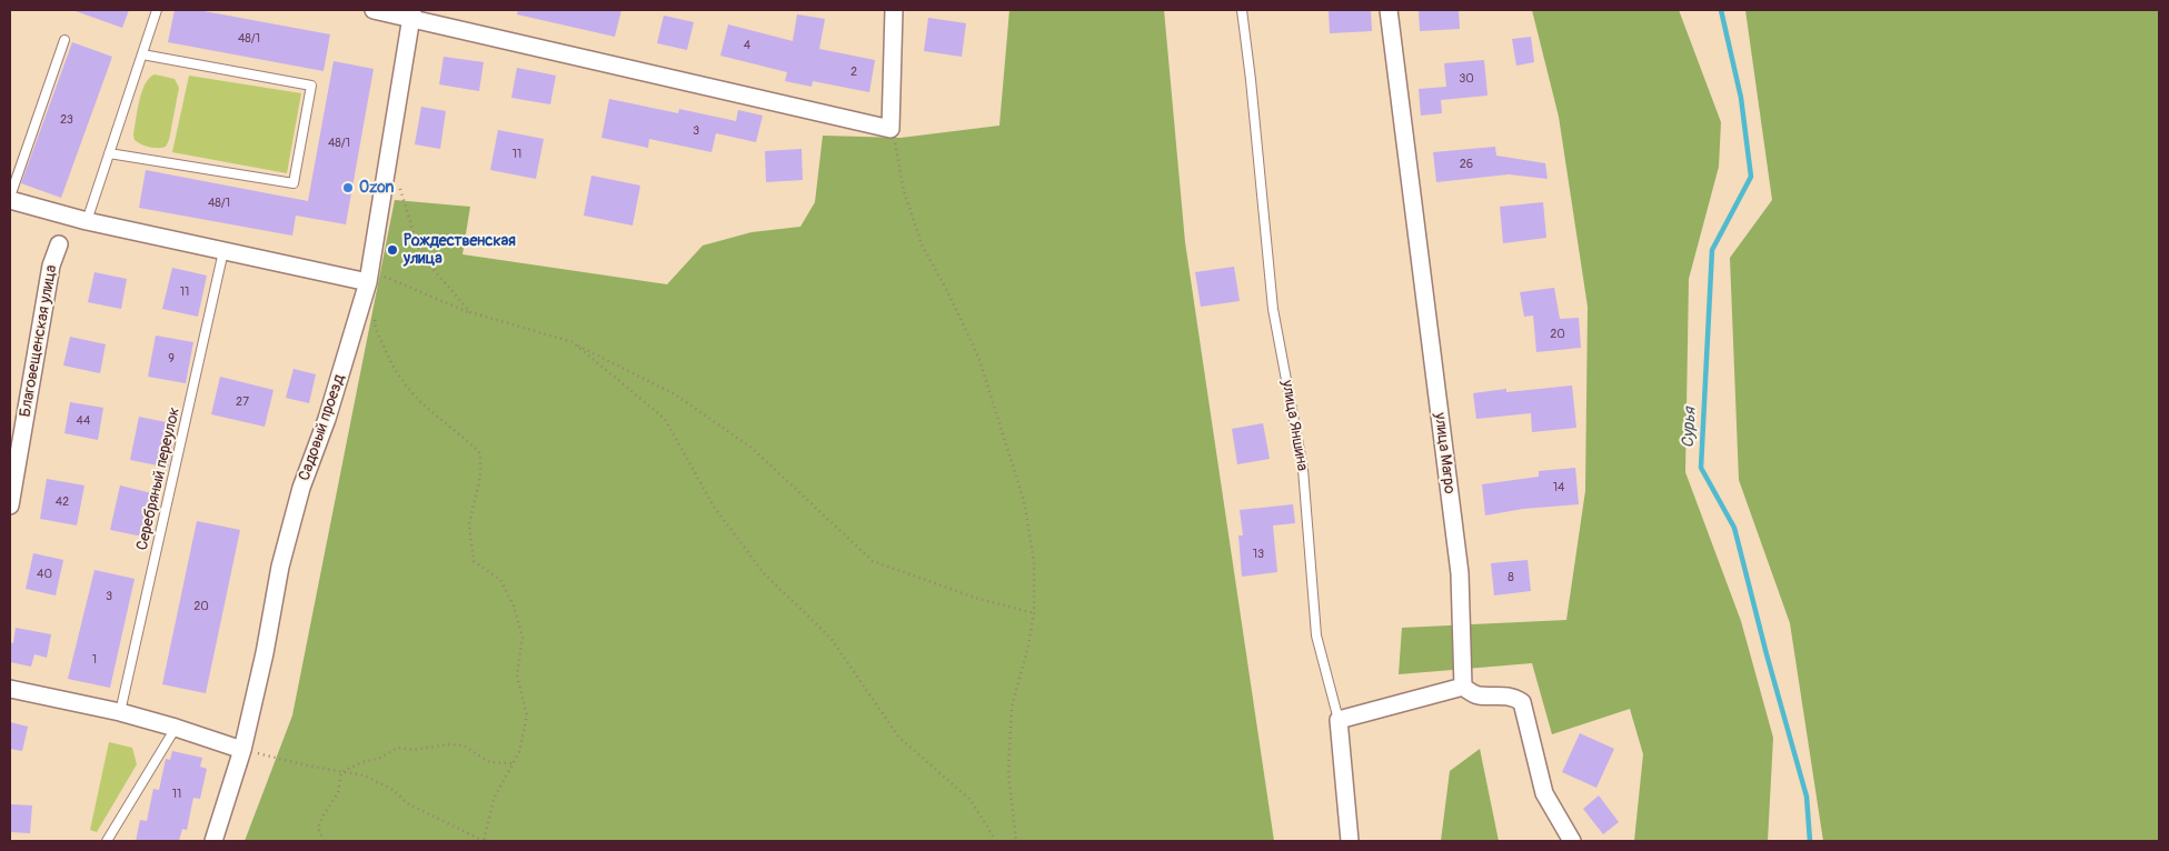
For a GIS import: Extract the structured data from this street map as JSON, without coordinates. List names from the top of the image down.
{
  "streets": {
    "street": [
      "Благовещенская улица",
      "улица Яншина",
      "Садовый проезд",
      "улица Магро"
    ],
    "lane": ["Серебряный переулок"]
  },
  "water": ["Сурья"],
  "places": ["Ozon", "Рождественская улица"],
  "house_numbers": [
    "48/1",
    "4",
    "2",
    "30",
    "23",
    "3",
    "48/1",
    "11",
    "26",
    "48/1",
    "11",
    "20",
    "9",
    "27",
    "44",
    "14",
    "42",
    "13",
    "40",
    "8",
    "3",
    "20",
    "1",
    "11"
  ]
}
